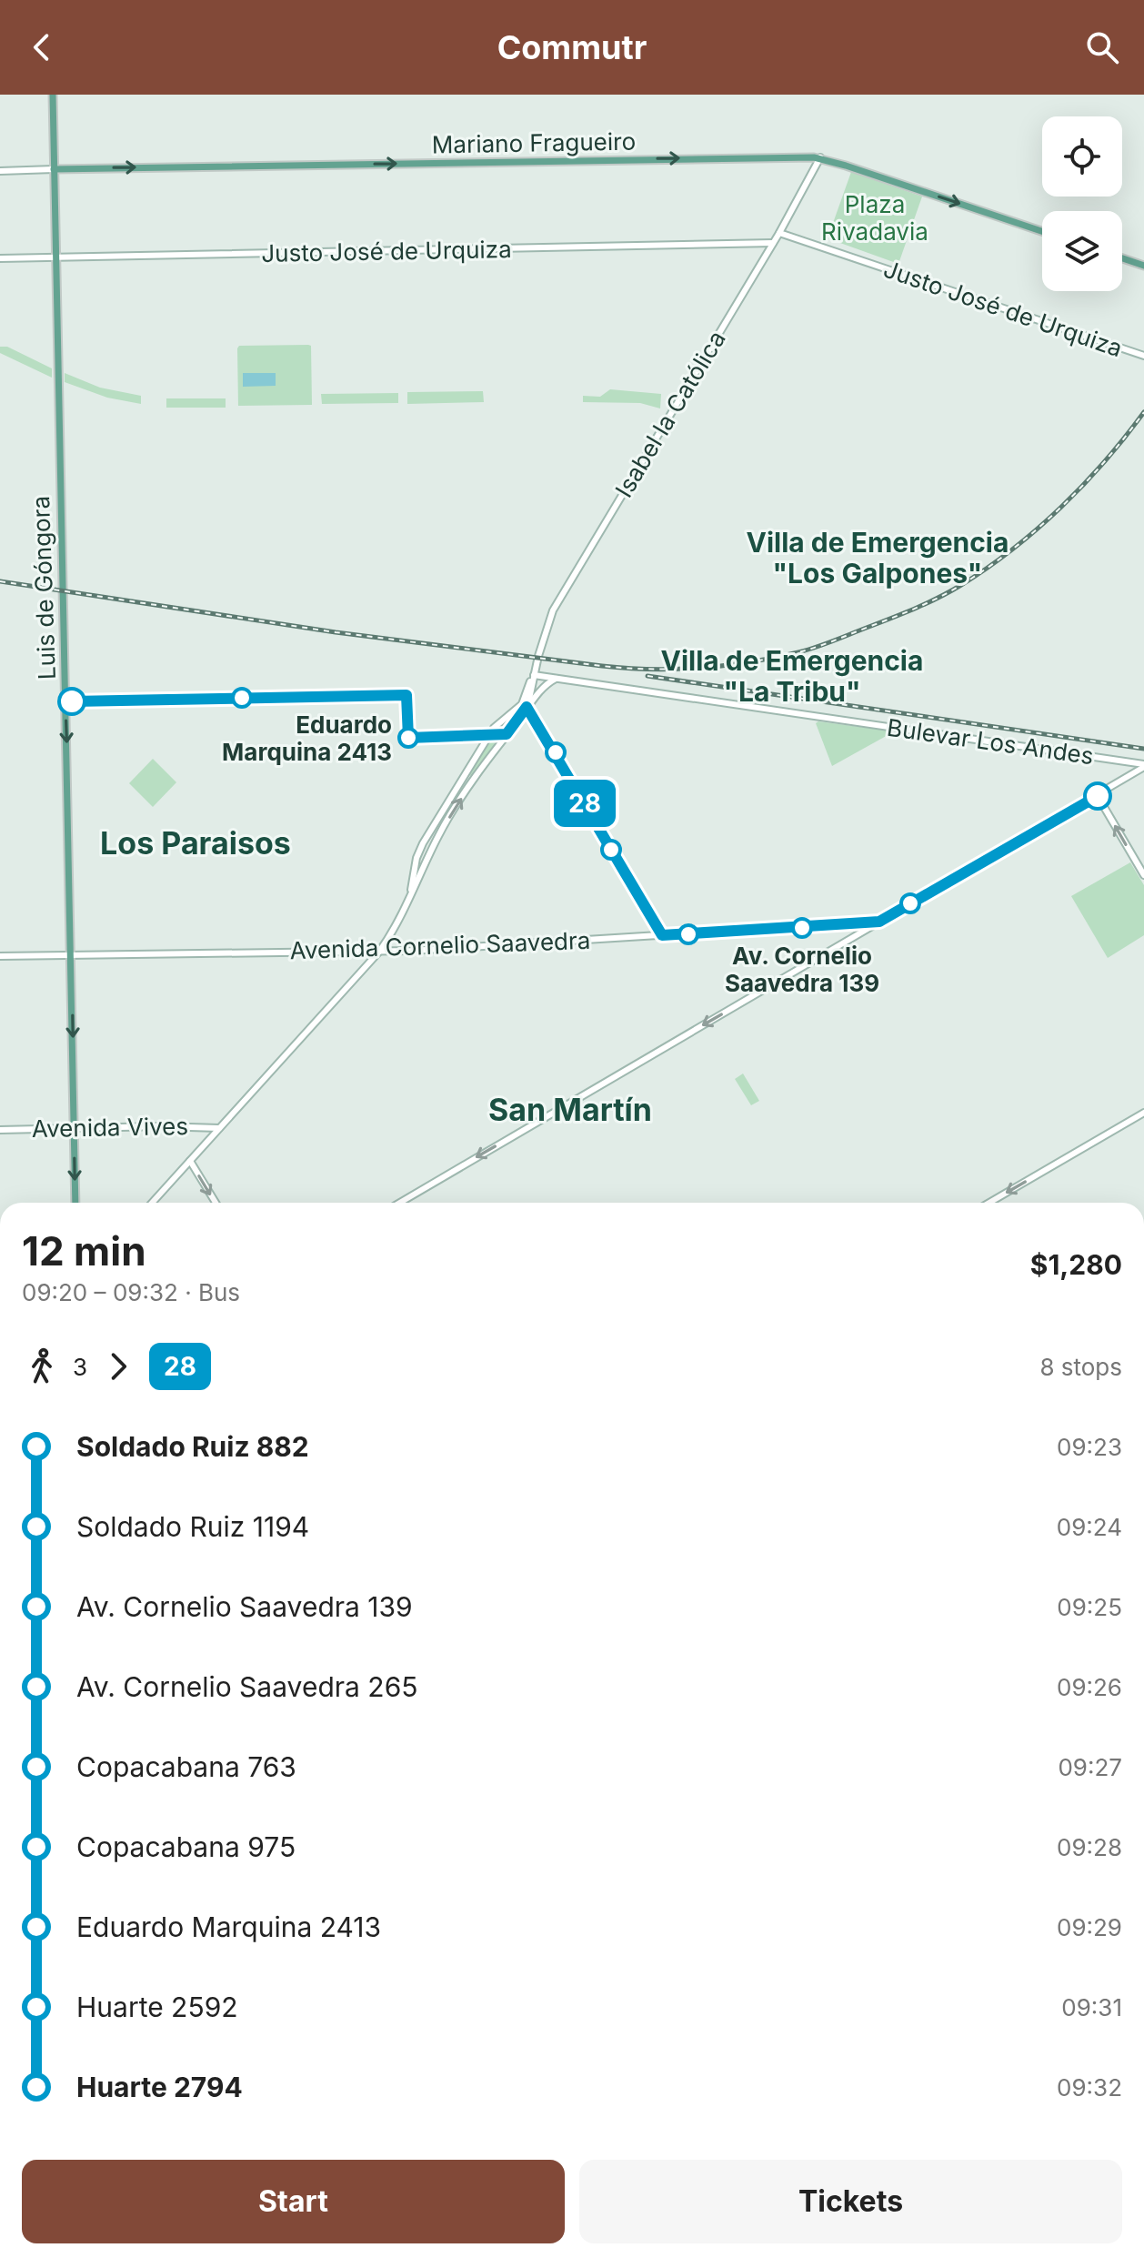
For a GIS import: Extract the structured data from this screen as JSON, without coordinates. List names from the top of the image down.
{
  "streets": {
    "main road": [
      "Mariano Fragueiro",
      "Justo José de Urquiza",
      "Isabel la Católica",
      "Luis de Góngora",
      "Bulevar Los Andes",
      "Avenida Cornelio Saavedra",
      "Avenida Vives"
    ]
  },
  "crossings": [
    ["Mariano Fragueiro", "Isabel la Católica"],
    ["Mariano Fragueiro", "Luis de Góngora"],
    ["Justo José de Urquiza", "Isabel la Católica"],
    ["Justo José de Urquiza", "Luis de Góngora"],
    ["Isabel la Católica", "Bulevar Los Andes"],
    ["Luis de Góngora", "Avenida Cornelio Saavedra"],
    ["Luis de Góngora", "Avenida Vives"]
  ],
  "one_way": ["Mariano Fragueiro", "Luis de Góngora"],
  "districts": [
    "Villa de Emergencia \"Los Galpones\"",
    "Villa de Emergencia \"La Tribu\"",
    "Los Paraisos",
    "San Martín"
  ],
  "parks": ["Plaza Rivadavia"],
  "places": ["Eduardo Marquina 2413", "Av. Cornelio Saavedra 139"],
  "lines": ["bus line 28"],
  "page": {
    "header": "Commutr",
    "on_map": "28",
    "heading": ["12 min", "09:20 – 09:32 · Bus", "$1,280"],
    "legs": ["3", "28", "8 stops"],
    "list": [
      {
        "name": "Soldado Ruiz 882",
        "value": "09:23"
      },
      {
        "name": "Soldado Ruiz 1194",
        "value": "09:24"
      },
      {
        "name": "Av. Cornelio Saavedra 139",
        "value": "09:25"
      },
      {
        "name": "Av. Cornelio Saavedra 265",
        "value": "09:26"
      },
      {
        "name": "Copacabana 763",
        "value": "09:27"
      },
      {
        "name": "Copacabana 975",
        "value": "09:28"
      },
      {
        "name": "Eduardo Marquina 2413",
        "value": "09:29"
      },
      {
        "name": "Huarte 2592",
        "value": "09:31"
      },
      {
        "name": "Huarte 2794",
        "value": "09:32"
      }
    ],
    "buttons": ["Start", "Tickets"]
  }
}
